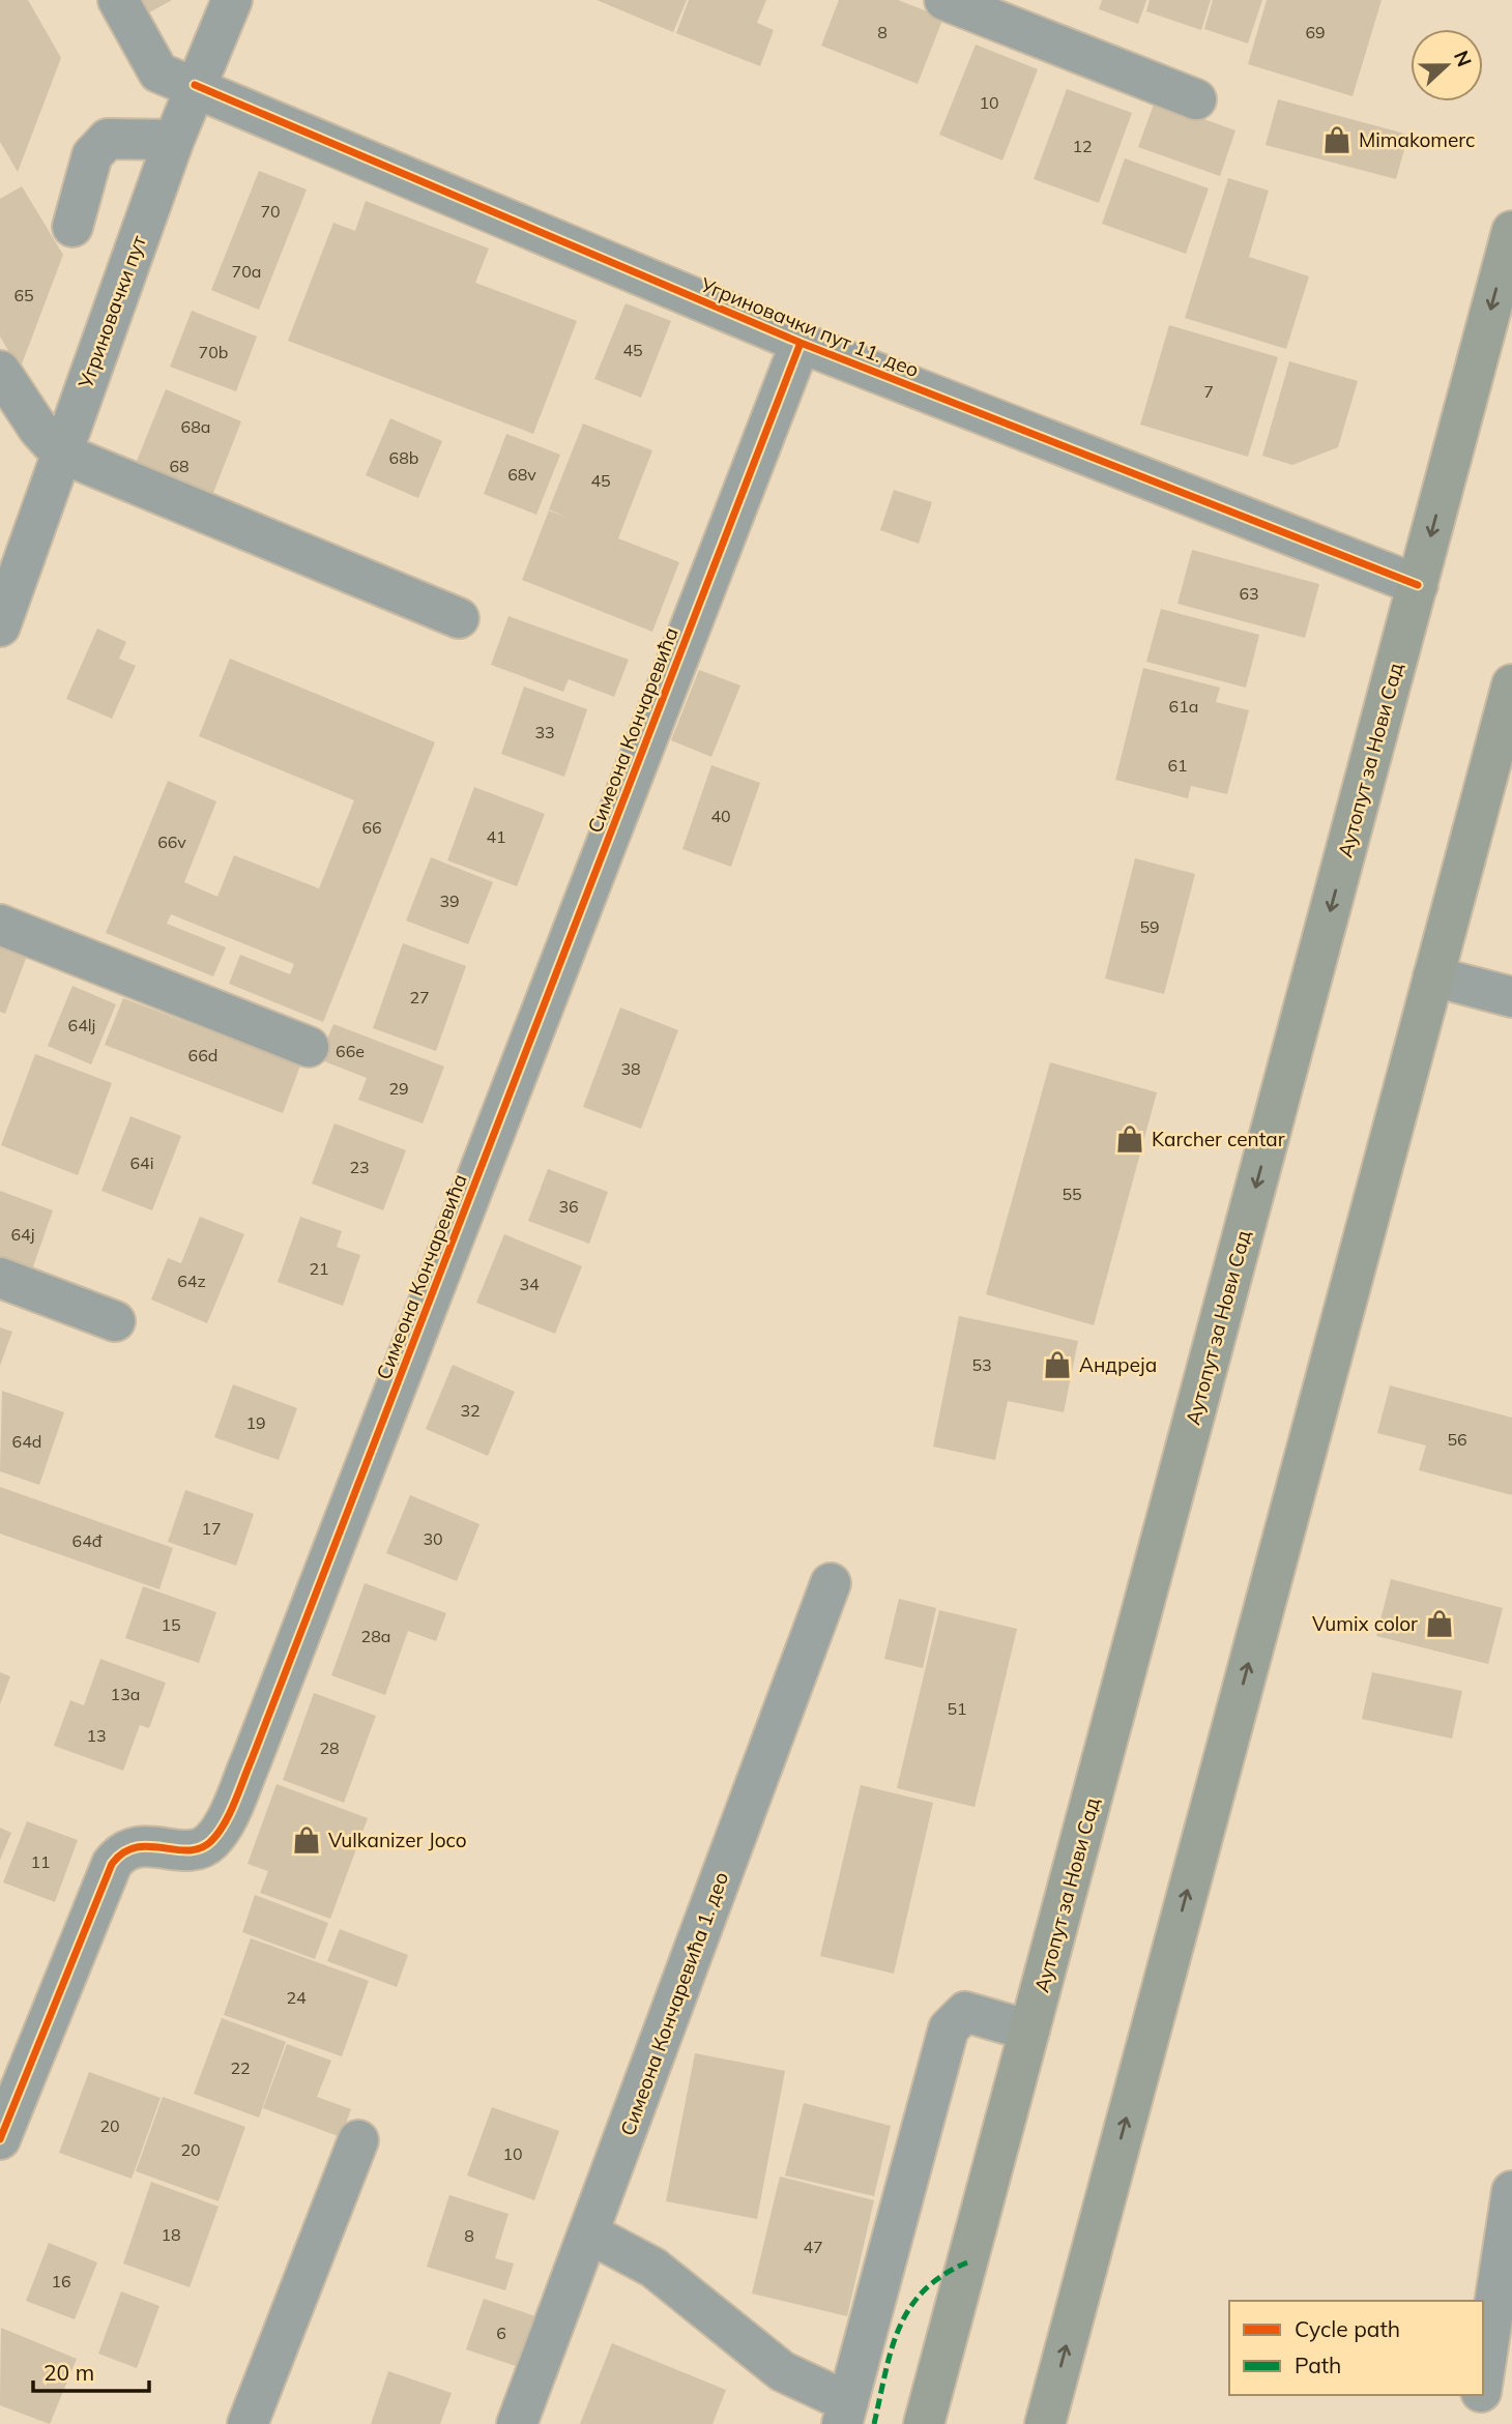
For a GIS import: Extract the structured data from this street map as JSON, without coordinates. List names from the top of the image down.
{
  "streets": {
    "main road": ["Аутопут за Нови Сад"],
    "street": [
      "Угриновачки пут",
      "Угриновачки пут 11. део",
      "Симеона Кончаревића",
      "Симеона Кончаревића 1. део"
    ]
  },
  "crossings": [
    ["Угриновачки пут", "Угриновачки пут 11. део"],
    ["Угриновачки пут 11. део", "Симеона Кончаревића"],
    ["Угриновачки пут 11. део", "Аутопут за Нови Сад"]
  ],
  "places": {
    "shop": [
      "Mimakomerc",
      "Karcher centar",
      "Андреја",
      "Vumix color",
      "Vulkanizer Joco"
    ]
  },
  "house_numbers": [
    "8",
    "69",
    "10",
    "12",
    "70",
    "70a",
    "65",
    "45",
    "70b",
    "7",
    "68a",
    "68b",
    "68",
    "68v",
    "45",
    "63",
    "61a",
    "33",
    "61",
    "40",
    "66",
    "41",
    "66v",
    "39",
    "59",
    "27",
    "64lj",
    "66e",
    "66d",
    "38",
    "29",
    "64i",
    "23",
    "55",
    "36",
    "64j",
    "21",
    "64z",
    "34",
    "53",
    "32",
    "19",
    "56",
    "64d",
    "17",
    "30",
    "64đ",
    "15",
    "28a",
    "13a",
    "51",
    "13",
    "28",
    "11",
    "24",
    "22",
    "20",
    "20",
    "10",
    "18",
    "8",
    "47",
    "16",
    "6"
  ],
  "legend": ["Cycle path", "Path"],
  "scale_bar": "20 m",
  "north": "right"
}
